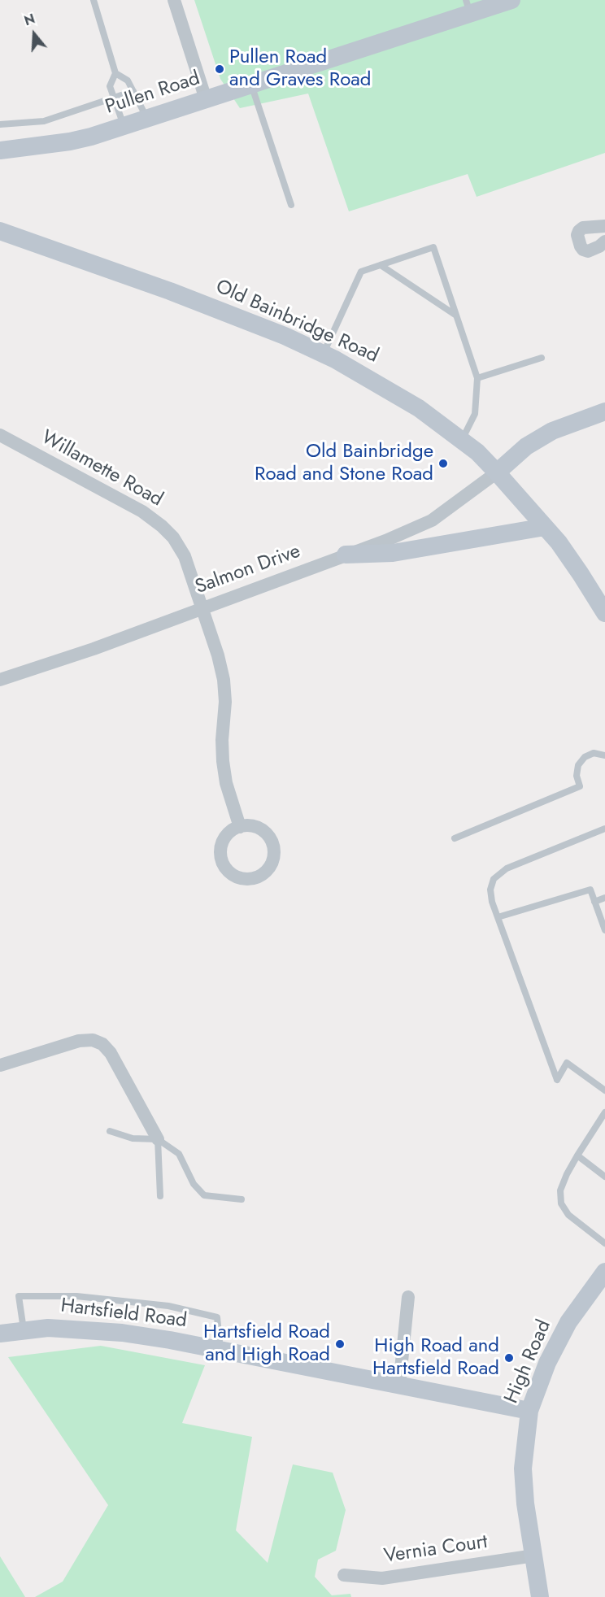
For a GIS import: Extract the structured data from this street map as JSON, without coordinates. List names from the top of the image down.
{
  "streets": {
    "street": [
      "Pullen Road",
      "Old Bainbridge Road",
      "Willamette Road",
      "Salmon Drive",
      "Hartsfield Road",
      "High Road",
      "Vernia Court"
    ]
  },
  "crossings": [
    ["Old Bainbridge Road", "Salmon Drive"],
    ["Willamette Road", "Salmon Drive"],
    ["Hartsfield Road", "High Road"],
    ["High Road", "Vernia Court"]
  ],
  "places": [
    "Pullen Road and Graves Road",
    "Old Bainbridge Road and Stone Road",
    "Hartsfield Road and High Road",
    "High Road and Hartsfield Road"
  ],
  "north": "top"
}
